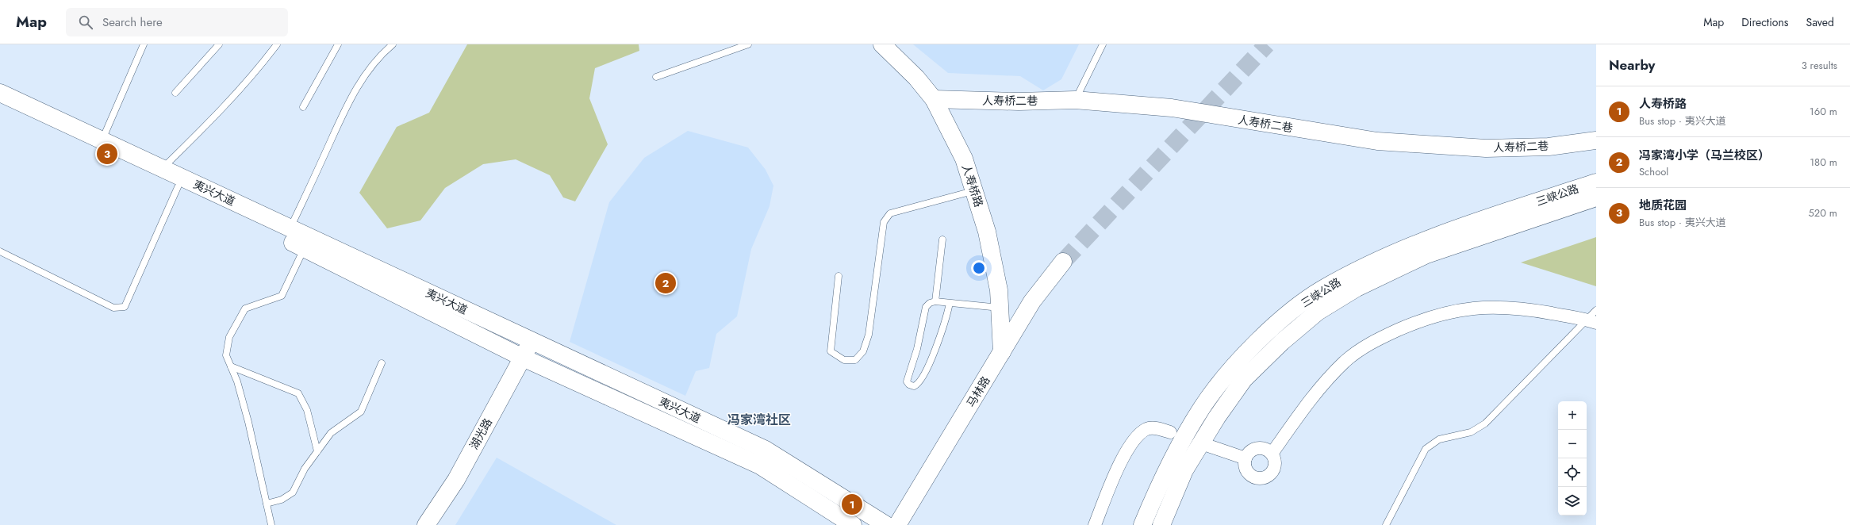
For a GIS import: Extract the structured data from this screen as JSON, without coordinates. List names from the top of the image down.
{
  "streets": {
    "main road": [
      "人寿桥二巷",
      "人寿桥路",
      "夷兴大道",
      "三峡公路",
      "马林路",
      "湖光路"
    ]
  },
  "crossings": [
    ["人寿桥二巷", "人寿桥路"],
    ["人寿桥路", "马林路"],
    ["夷兴大道", "湖光路"]
  ],
  "districts": ["冯家湾社区"],
  "page": {
    "header": "Map",
    "search": "Search here",
    "nav": ["Map", "Directions", "Saved"],
    "heading": ["Nearby", "3 results"],
    "list": [
      {
        "mark": "1",
        "name": "人寿桥路",
        "note": "Bus stop · 夷兴大道",
        "value": "160 m"
      },
      {
        "mark": "2",
        "name": "冯家湾小学（马兰校区）",
        "note": "School",
        "value": "180 m"
      },
      {
        "mark": "3",
        "name": "地质花园",
        "note": "Bus stop · 夷兴大道",
        "value": "520 m"
      }
    ],
    "pins": ["3", "2", "1"],
    "map_buttons": ["+", "−"]
  }
}
